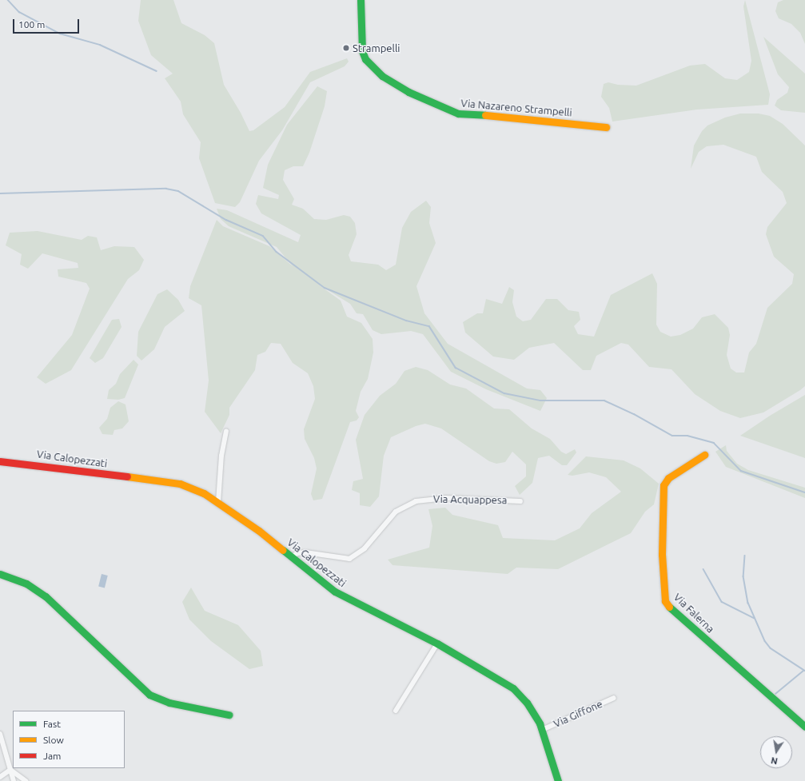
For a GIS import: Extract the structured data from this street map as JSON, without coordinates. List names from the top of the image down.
{
  "streets": {
    "street": [
      "Via Nazareno Strampelli",
      "Via Calopezzati",
      "Via Acquappesa",
      "Via Falerna",
      "Via Giffone"
    ]
  },
  "crossings": [
    ["Via Calopezzati", "Via Acquappesa"],
    ["Via Calopezzati", "Via Giffone"]
  ],
  "places": ["Strampelli"],
  "legend": ["Fast", "Slow", "Jam"],
  "scale_bar": "100 m",
  "north": "bottom"
}
